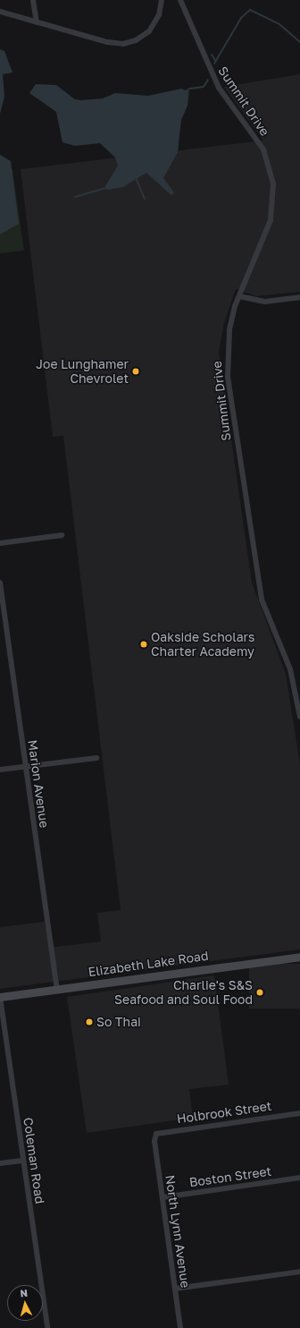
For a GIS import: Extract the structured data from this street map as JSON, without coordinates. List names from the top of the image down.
{
  "streets": {
    "main road": ["Elizabeth Lake Road"],
    "street": [
      "Summit Drive",
      "Marion Avenue",
      "Holbrook Street",
      "Coleman Road",
      "Boston Street",
      "North Lynn Avenue"
    ]
  },
  "crossings": [
    ["Marion Avenue", "Elizabeth Lake Road"],
    ["Elizabeth Lake Road", "Coleman Road"],
    ["Holbrook Street", "North Lynn Avenue"],
    ["Boston Street", "North Lynn Avenue"]
  ],
  "places": [
    "Joe Lunghamer Chevrolet",
    "Oakside Scholars Charter Academy",
    "Charlie's S&S Seafood and Soul Food",
    "So Thai"
  ],
  "north": "top"
}
